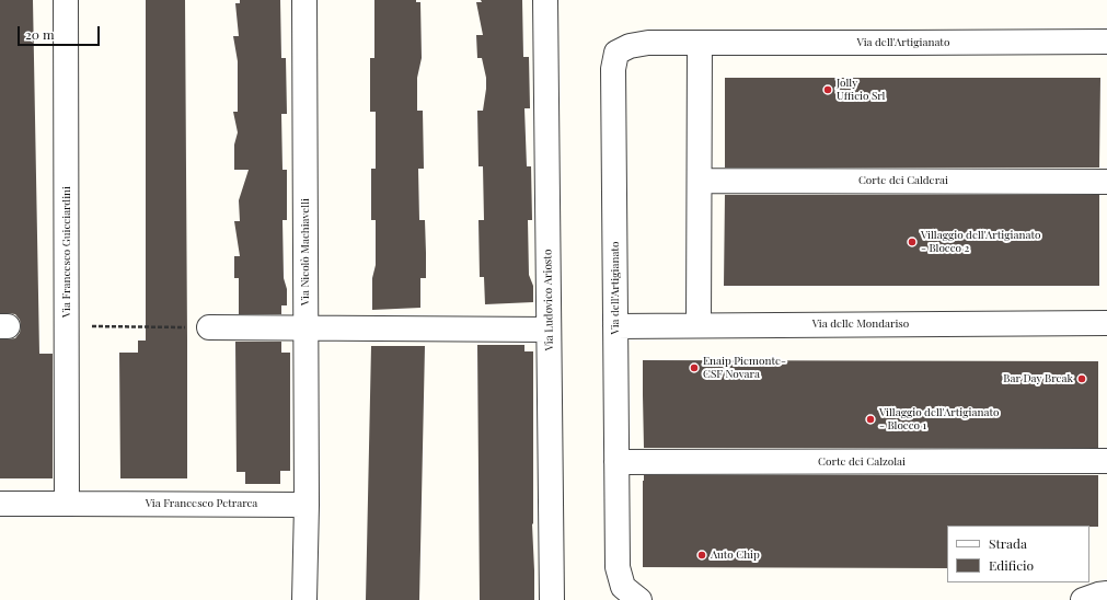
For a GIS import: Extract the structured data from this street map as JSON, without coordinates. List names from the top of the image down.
{
  "streets": {
    "street": [
      "Via dell'Artigianato",
      "Corte dei Calderai",
      "Via Francesco Guicciardini",
      "Via Nicolò Machiavelli",
      "Via Ludovico Ariosto",
      "Via delle Mondariso",
      "Corte dei Calzolai",
      "Via Francesco Petrarca"
    ]
  },
  "crossings": [
    ["Via dell'Artigianato", "Via delle Mondariso"],
    ["Via dell'Artigianato", "Corte dei Calzolai"],
    ["Via Francesco Guicciardini", "Via Francesco Petrarca"],
    ["Via Nicolò Machiavelli", "Via Francesco Petrarca"]
  ],
  "places": [
    "Jolly Ufficio Srl",
    "Villaggio dell'Artigianato - Blocco 2",
    "Enaip Piemonte- CSF Novara",
    "Bar Day Break",
    "Villaggio dell'Artigianato - Blocco 1",
    "Auto Chip"
  ],
  "legend": ["Strada", "Edificio"],
  "scale_bar": "20 m"
}
